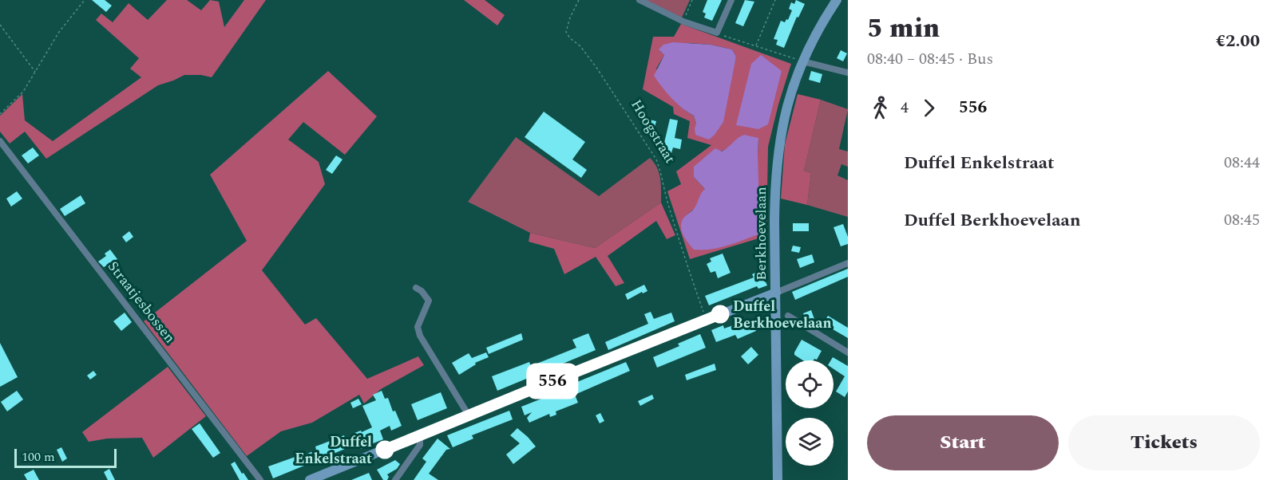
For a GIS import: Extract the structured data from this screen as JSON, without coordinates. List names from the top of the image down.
{
  "streets": {
    "street": ["Berkhoevelaan", "Straatjesbossen"],
    "path": ["Hoogstraat"]
  },
  "places": ["Duffel Berkhoevelaan", "Duffel Enkelstraat"],
  "lines": ["bus line 556"],
  "scale_bar": "100 m",
  "page": {
    "on_map": "556",
    "heading": ["5 min", "08:40 – 08:45 · Bus", "€2.00"],
    "legs": ["4", "556"],
    "list": [
      {
        "name": "Duffel Enkelstraat",
        "value": "08:44"
      },
      {
        "name": "Duffel Berkhoevelaan",
        "value": "08:45"
      }
    ],
    "buttons": ["Start", "Tickets"],
    "scale": "100 m"
  }
}
